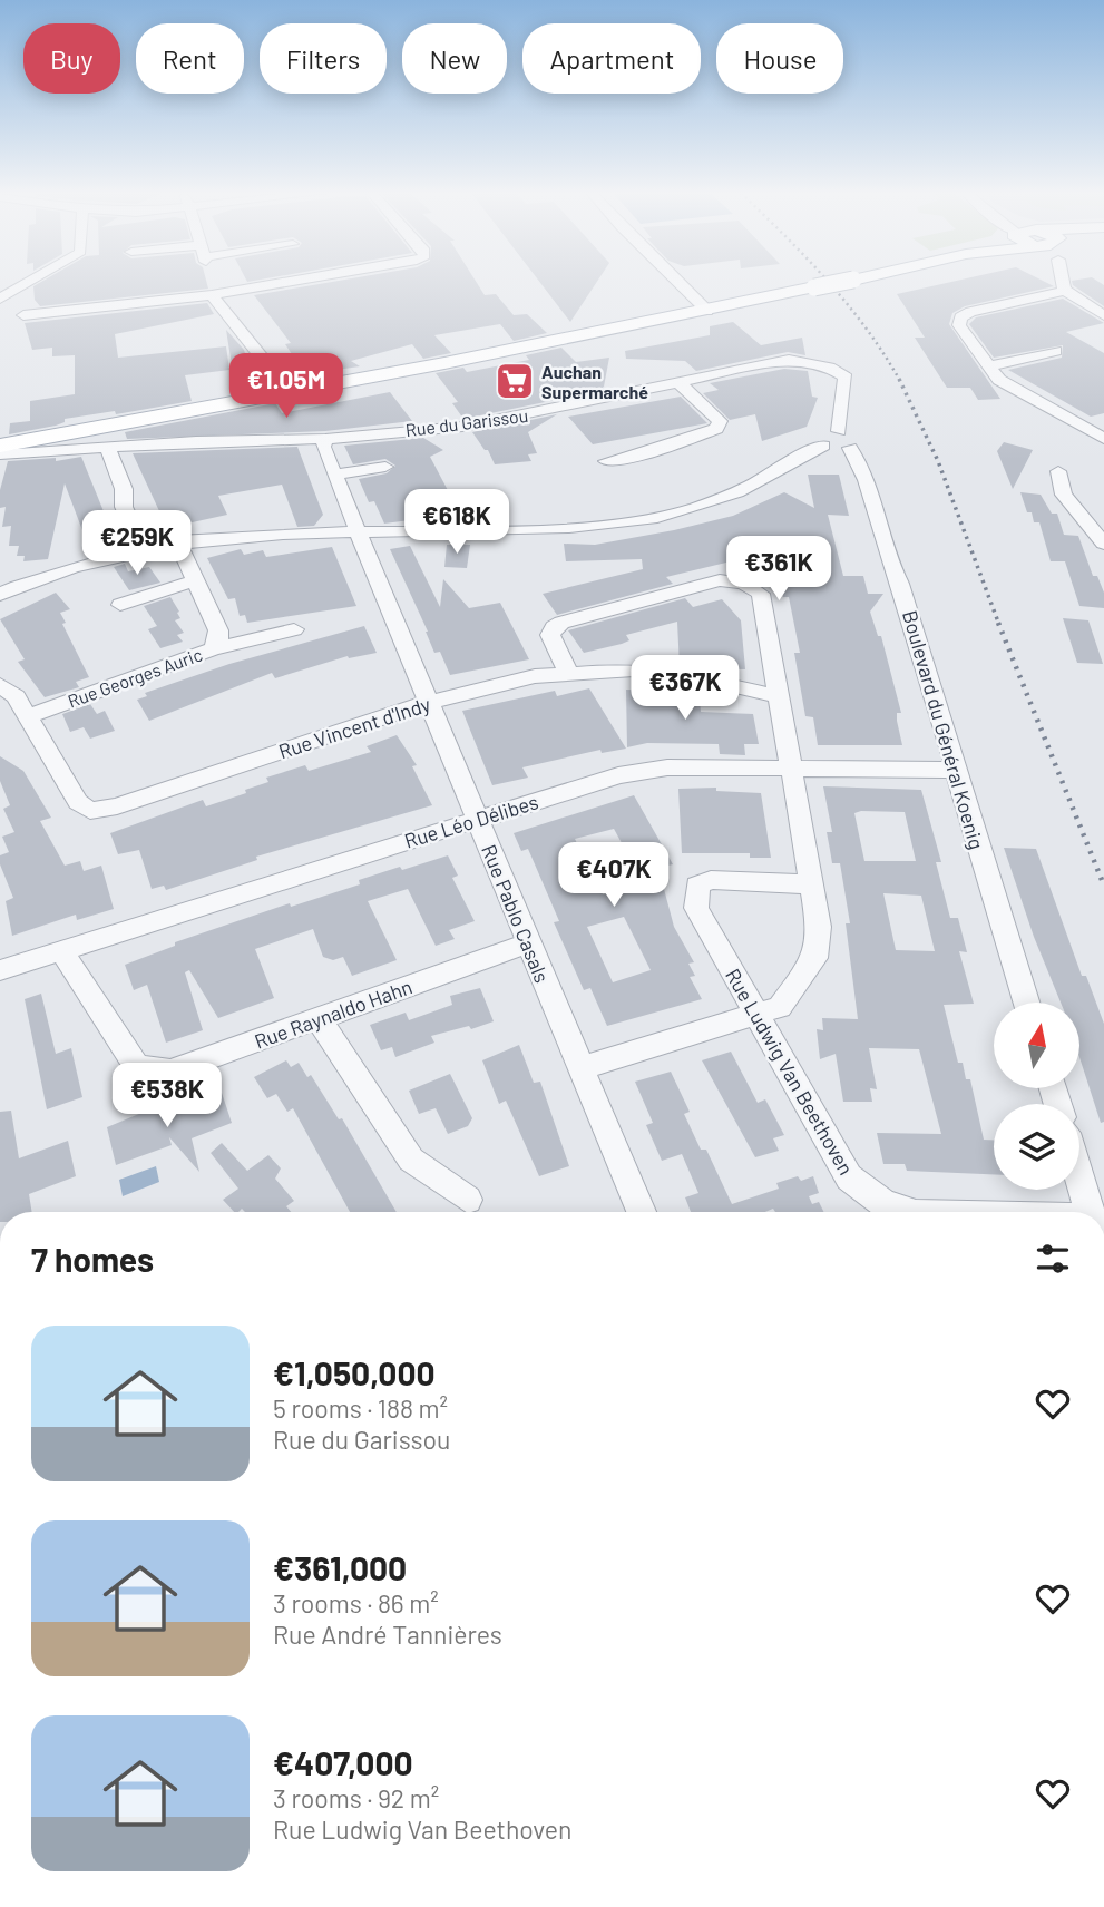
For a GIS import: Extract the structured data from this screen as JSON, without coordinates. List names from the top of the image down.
{
  "streets": {
    "street": [
      "Rue du Garissou",
      "Rue Georges Auric",
      "Rue Vincent d'Indy",
      "Boulevard du Général Koenig",
      "Rue Léo Délibes",
      "Rue Pablo Casals",
      "Rue Raynaldo Hahn",
      "Rue Ludwig Van Beethoven"
    ]
  },
  "crossings": [
    ["Rue du Garissou", "Boulevard du Général Koenig"],
    ["Rue du Garissou", "Rue Pablo Casals"],
    ["Rue Georges Auric", "Rue Vincent d'Indy"],
    ["Rue Vincent d'Indy", "Rue Pablo Casals"],
    ["Boulevard du Général Koenig", "Rue Léo Délibes"],
    ["Rue Léo Délibes", "Rue Pablo Casals"],
    ["Rue Léo Délibes", "Rue Raynaldo Hahn"],
    ["Rue Pablo Casals", "Rue Raynaldo Hahn"]
  ],
  "places": {
    "supermarket": ["Auchan Supermarché"]
  },
  "north": "top",
  "page": {
    "chip": [
      "Buy",
      "Rent",
      "Filters",
      "New",
      "Apartment",
      "House"
    ],
    "price": [
      "€1.05M",
      "€618K",
      "€259K",
      "€361K",
      "€367K",
      "€407K",
      "€538K"
    ],
    "heading": "7 homes",
    "list": [
      {
        "name": "€1,050,000",
        "note": "5 rooms · 188 m² · Rue du Garissou"
      },
      {
        "name": "€361,000",
        "note": "3 rooms · 86 m² · Rue André Tannières"
      },
      {
        "name": "€407,000",
        "note": "3 rooms · 92 m² · Rue Ludwig Van Beethoven"
      }
    ]
  }
}
